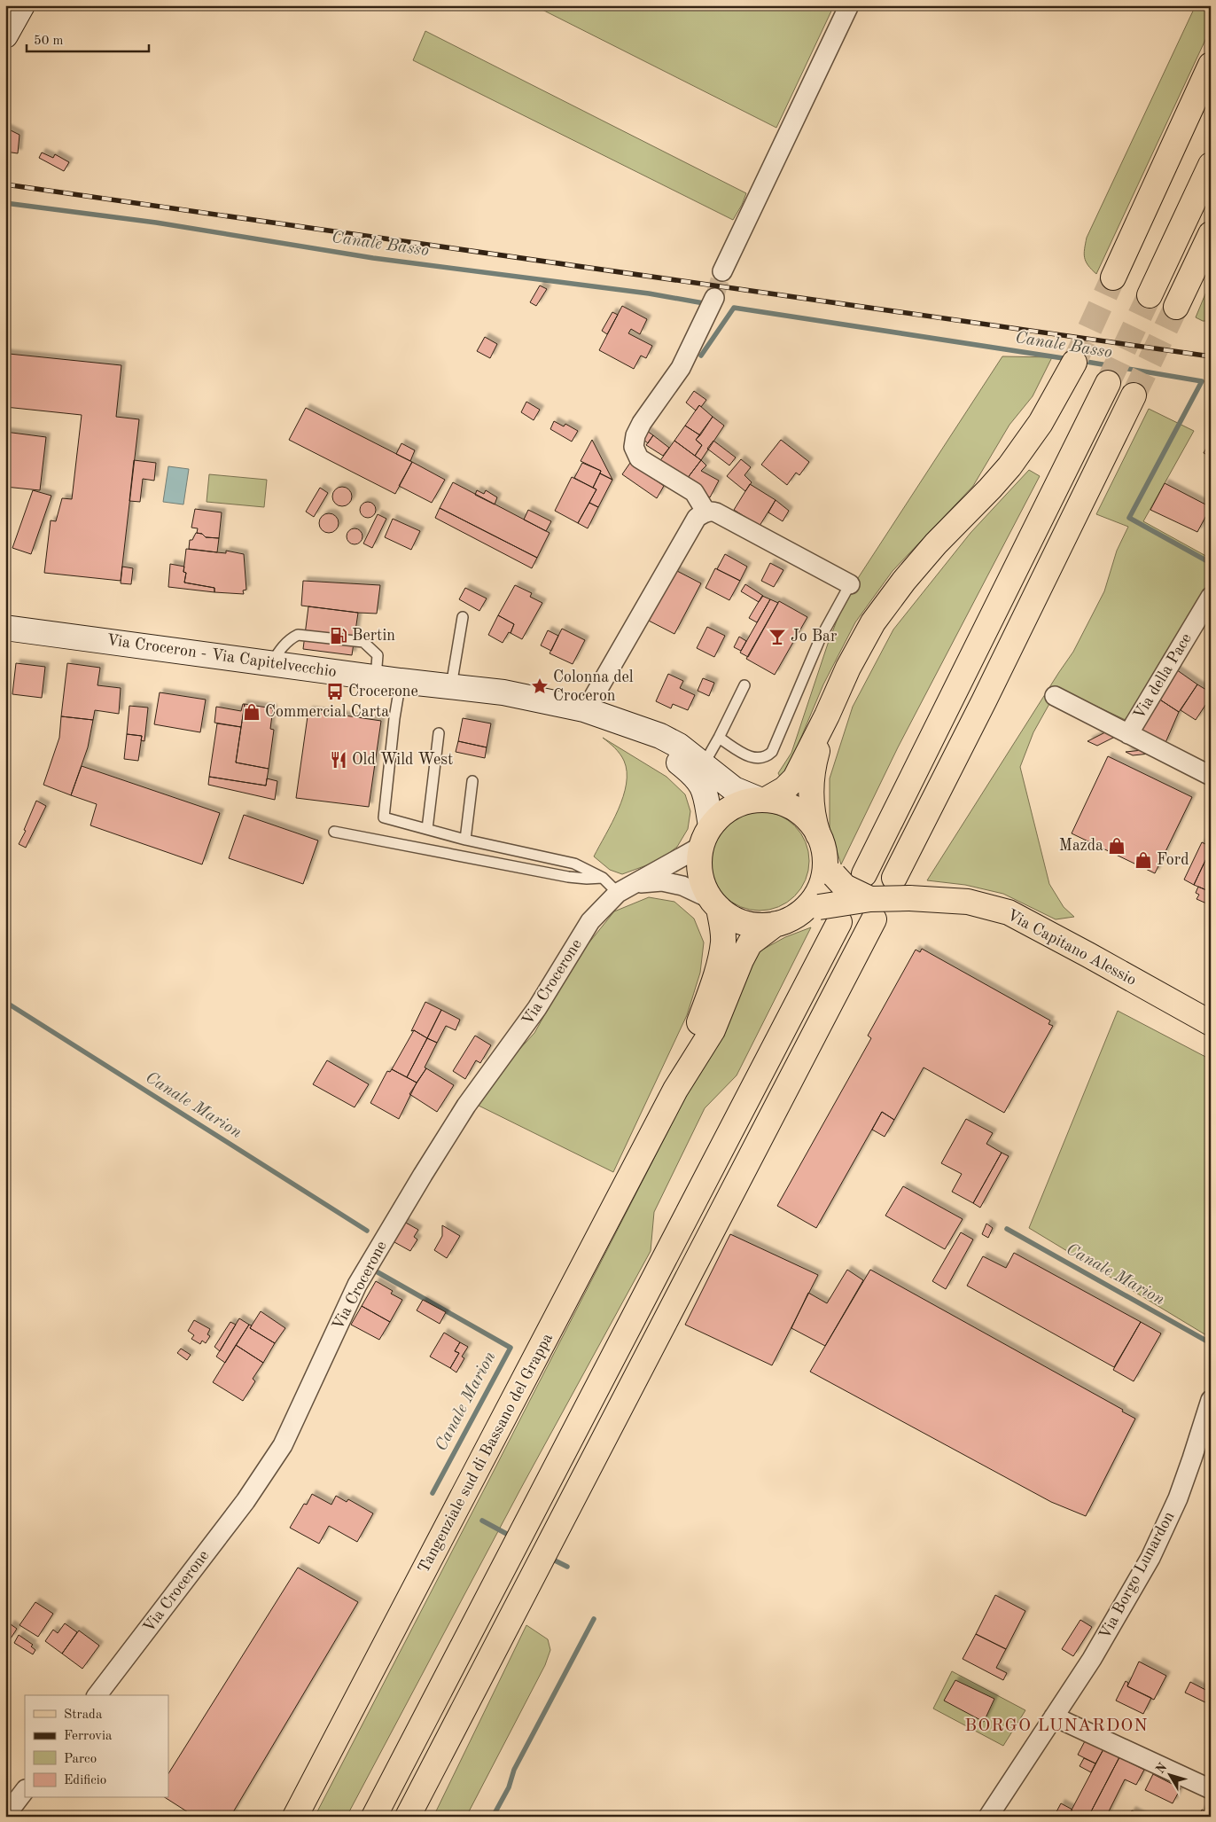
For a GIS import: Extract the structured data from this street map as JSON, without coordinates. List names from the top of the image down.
{
  "streets": {
    "main road": ["Via Croceron - Via Capitelvecchio", "Via Capitano Alessio", "Tangenziale sud di Bassano del Grappa"],
    "street": ["Via della Pace", "Via Crocerone", "Via Borgo Lunardon"]
  },
  "crossings": [
    ["Via Capitano Alessio", "Via Crocerone"],
    ["Via Capitano Alessio", "Tangenziale sud di Bassano del Grappa"],
    ["Via Crocerone", "Tangenziale sud di Bassano del Grappa"]
  ],
  "districts": ["BORGO LUNARDON"],
  "water": ["Canale Basso", "Canale Marion"],
  "places": {
    "fuel station": ["Bertin"],
    "bar": ["Jo Bar"],
    "place": ["Colonna del Croceron"],
    "bus stop": ["Crocerone"],
    "shop": ["Commercial Carta", "Mazda", "Ford"],
    "restaurant": ["Old Wild West"]
  },
  "legend": [
    "Strada",
    "Ferrovia",
    "Parco",
    "Edificio"
  ],
  "scale_bar": "50 m",
  "north": "top left"
}
